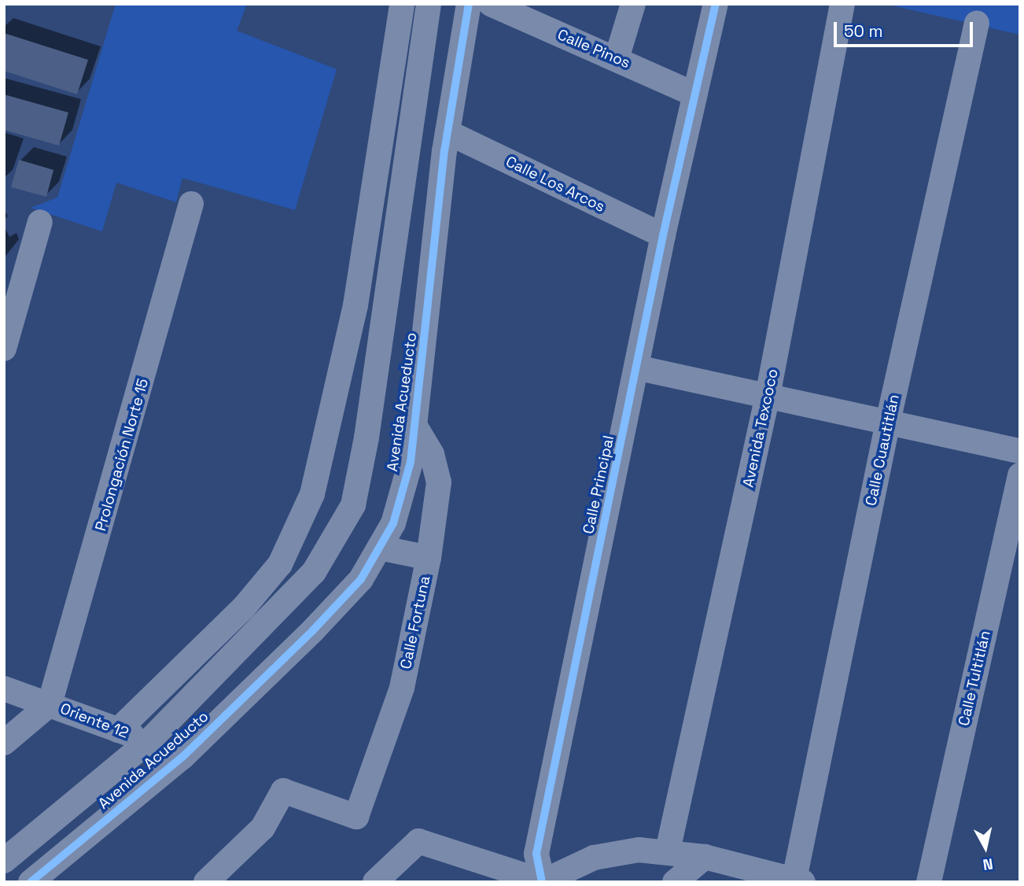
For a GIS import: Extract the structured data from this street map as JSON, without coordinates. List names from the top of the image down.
{
  "streets": {
    "street": [
      "Calle Pinos",
      "Calle Los Arcos",
      "Avenida Acueducto",
      "Avenida Texcoco",
      "Calle Cuautitlán",
      "Prolongación Norte 15",
      "Calle Principal",
      "Calle Fortuna",
      "Calle Tultitlán",
      "Oriente 12"
    ]
  },
  "crossings": [
    ["Calle Pinos", "Calle Principal"],
    ["Calle Los Arcos", "Avenida Acueducto"],
    ["Calle Los Arcos", "Calle Principal"],
    ["Avenida Acueducto", "Calle Fortuna"],
    ["Avenida Acueducto", "Oriente 12"],
    ["Prolongación Norte 15", "Oriente 12"]
  ],
  "scale_bar": "50 m",
  "north": "bottom"
}
